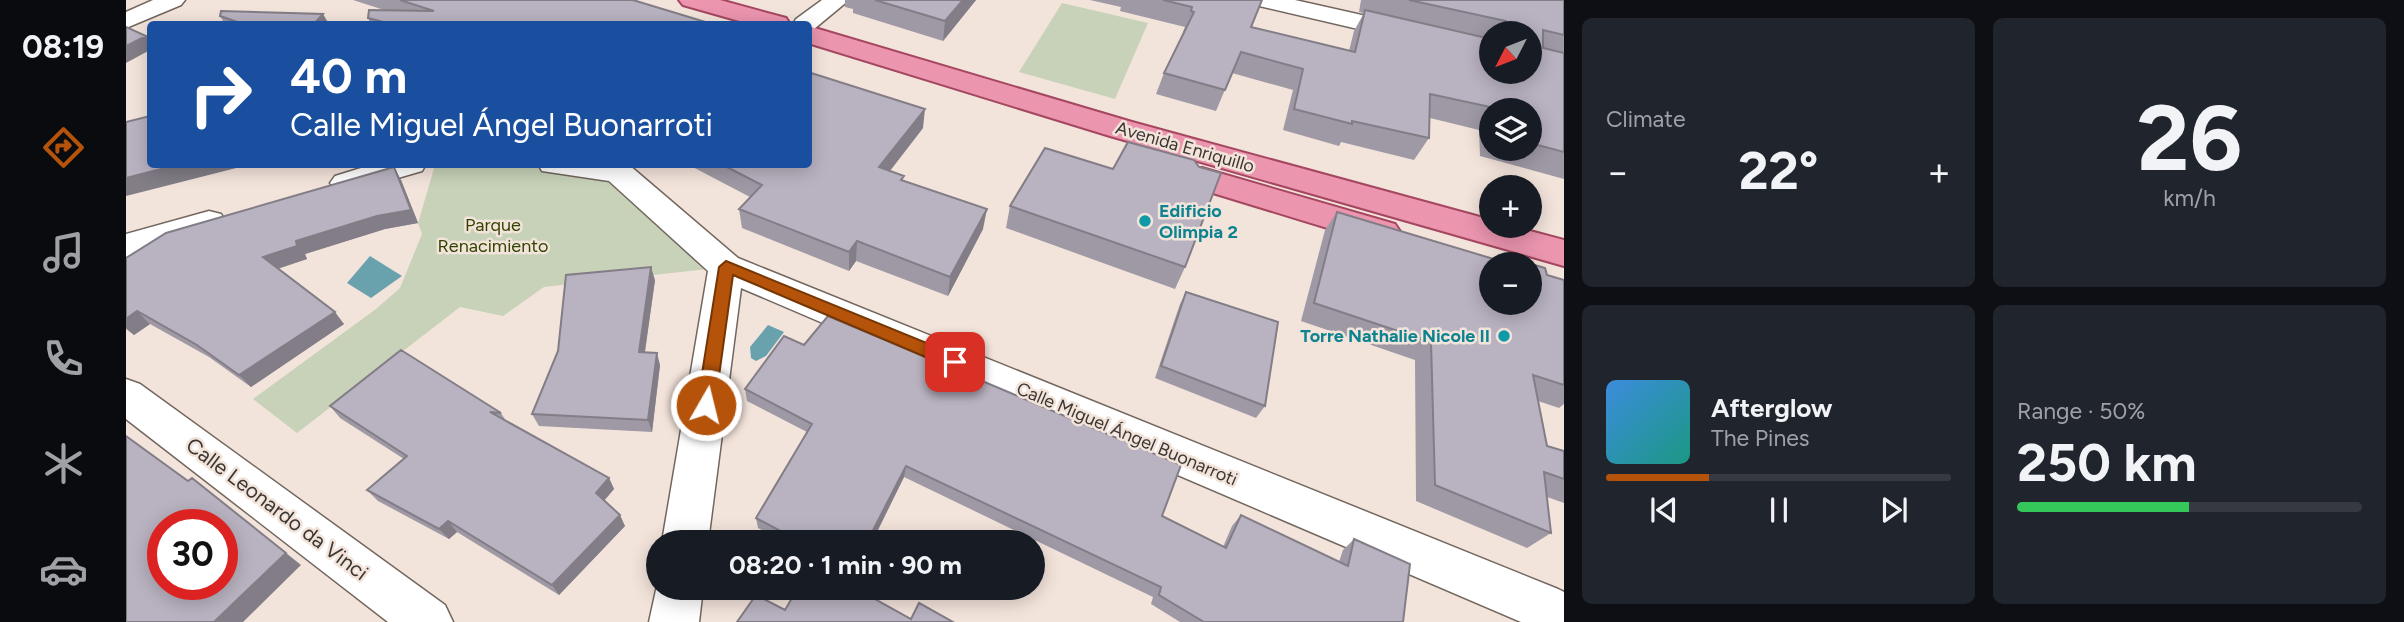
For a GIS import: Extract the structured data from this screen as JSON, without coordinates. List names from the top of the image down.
{
  "streets": {
    "main road": ["Avenida Enriquillo"],
    "street": ["Calle Miguel Ángel Buonarroti", "Calle Leonardo da Vinci"]
  },
  "parks": ["Parque Renacimiento"],
  "places": ["Edificio Olimpia 2", "Torre Nathalie Nicole II"],
  "north": "bottom left",
  "page": {
    "tabs": "08:19",
    "tile": [
      "Climate",
      ["26", "km/h"],
      ["Range · 50%", "250 km"]
    ],
    "map_buttons": ["+", "−"],
    "turn": ["40 m", "Calle Miguel Ángel Buonarroti"],
    "heat": ["−", "22°", "+"],
    "song": ["Afterglow", "The Pines"],
    "limit": "30",
    "trip": "08:20 · 1 min · 90 m"
  }
}
